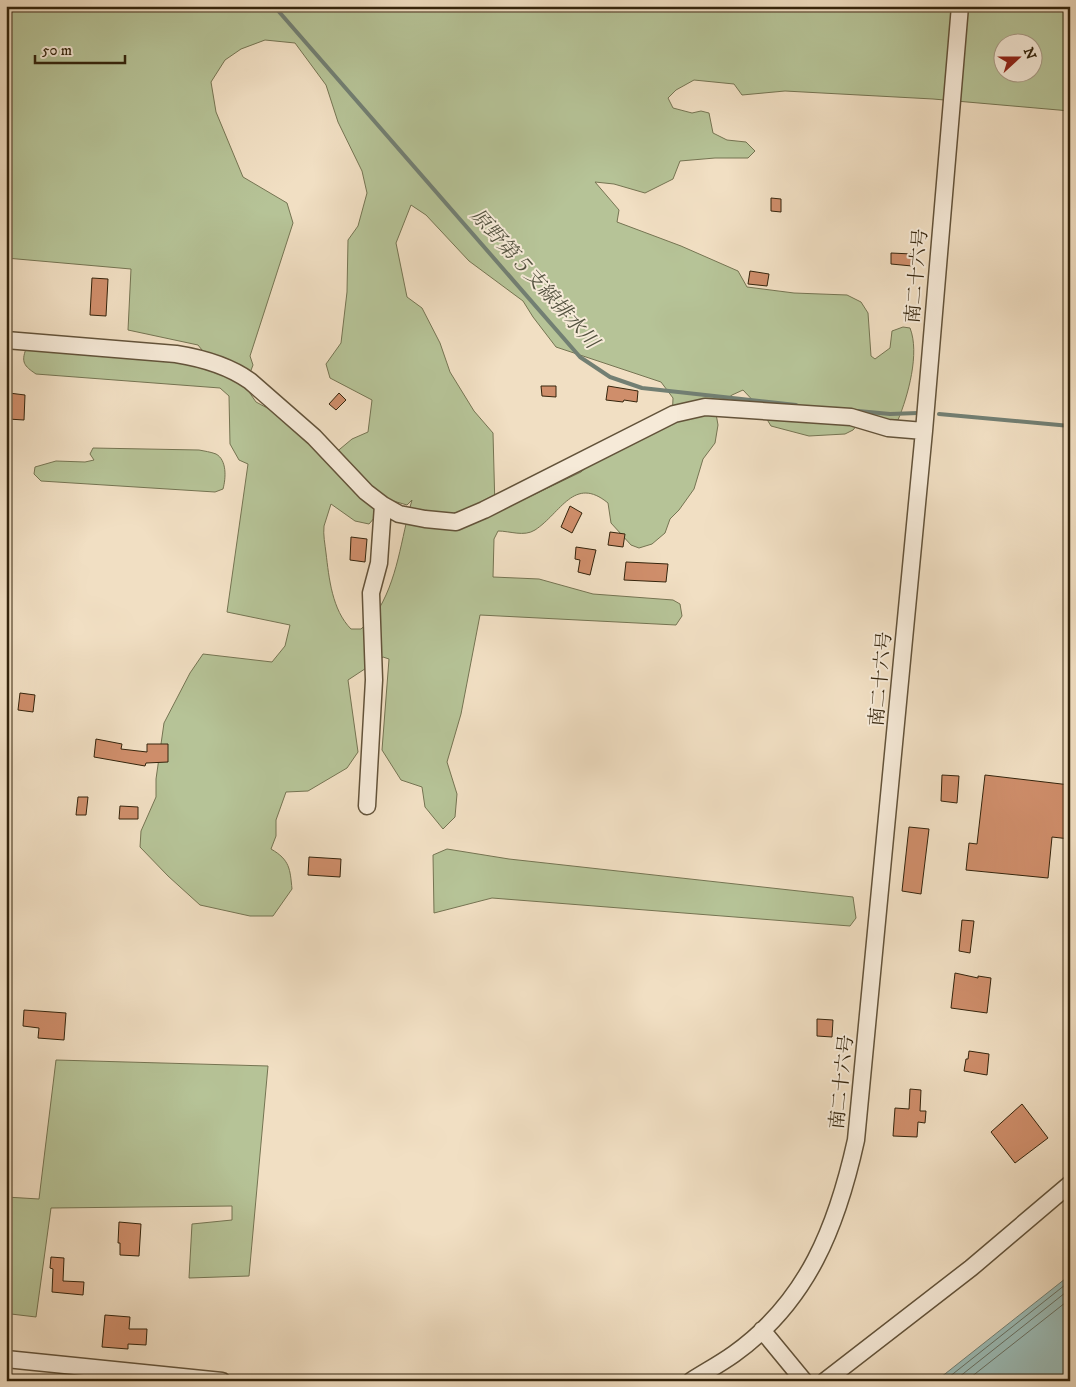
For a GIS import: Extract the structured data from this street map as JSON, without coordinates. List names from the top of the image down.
{
  "streets": {
    "street": ["南二十六号"]
  },
  "water": ["原野第５支線排水川"],
  "scale_bar": "50 m",
  "north": "right"
}
